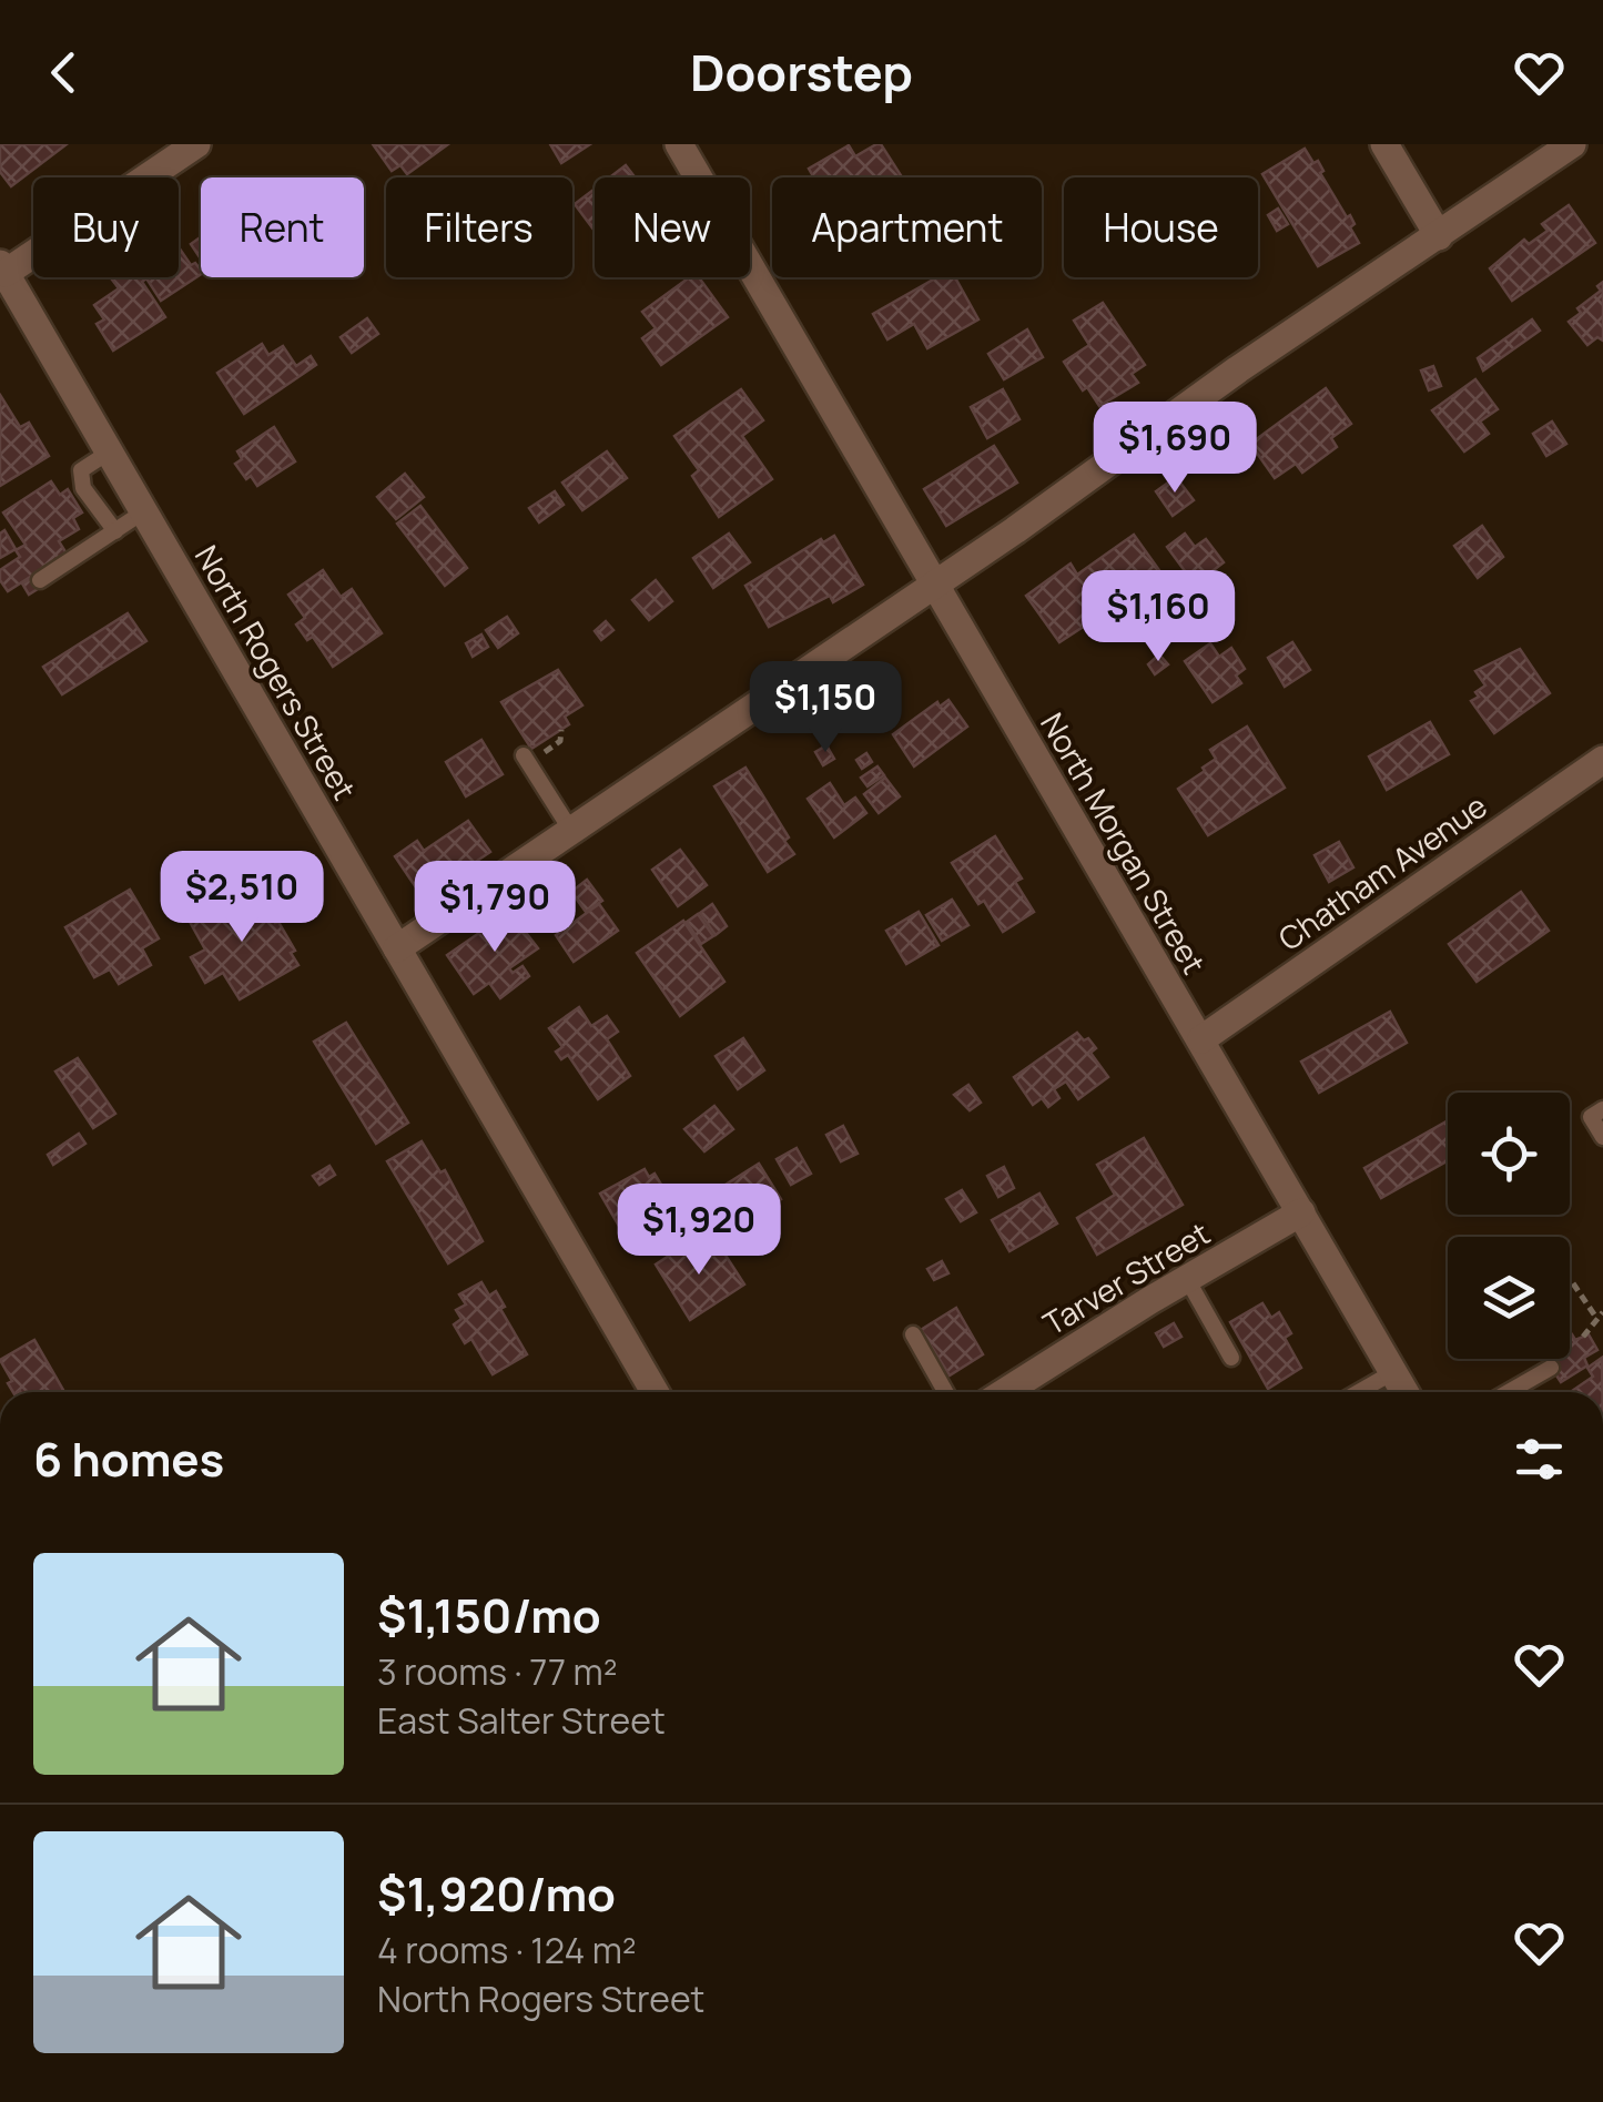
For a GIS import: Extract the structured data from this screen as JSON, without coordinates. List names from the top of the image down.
{
  "streets": {
    "street": [
      "North Rogers Street",
      "North Morgan Street",
      "Chatham Avenue",
      "Tarver Street"
    ]
  },
  "crossings": [
    ["North Morgan Street", "Chatham Avenue"],
    ["North Morgan Street", "Tarver Street"]
  ],
  "page": {
    "header": "Doorstep",
    "chip": [
      "Buy",
      "Rent",
      "Filters",
      "New",
      "Apartment",
      "House"
    ],
    "price": [
      "$1,690",
      "$1,160",
      "$1,150",
      "$2,510",
      "$1,790",
      "$1,920"
    ],
    "heading": "6 homes",
    "list": [
      {
        "name": "$1,150/mo",
        "note": "3 rooms · 77 m² · East Salter Street"
      },
      {
        "name": "$1,920/mo",
        "note": "4 rooms · 124 m² · North Rogers Street"
      }
    ]
  }
}
